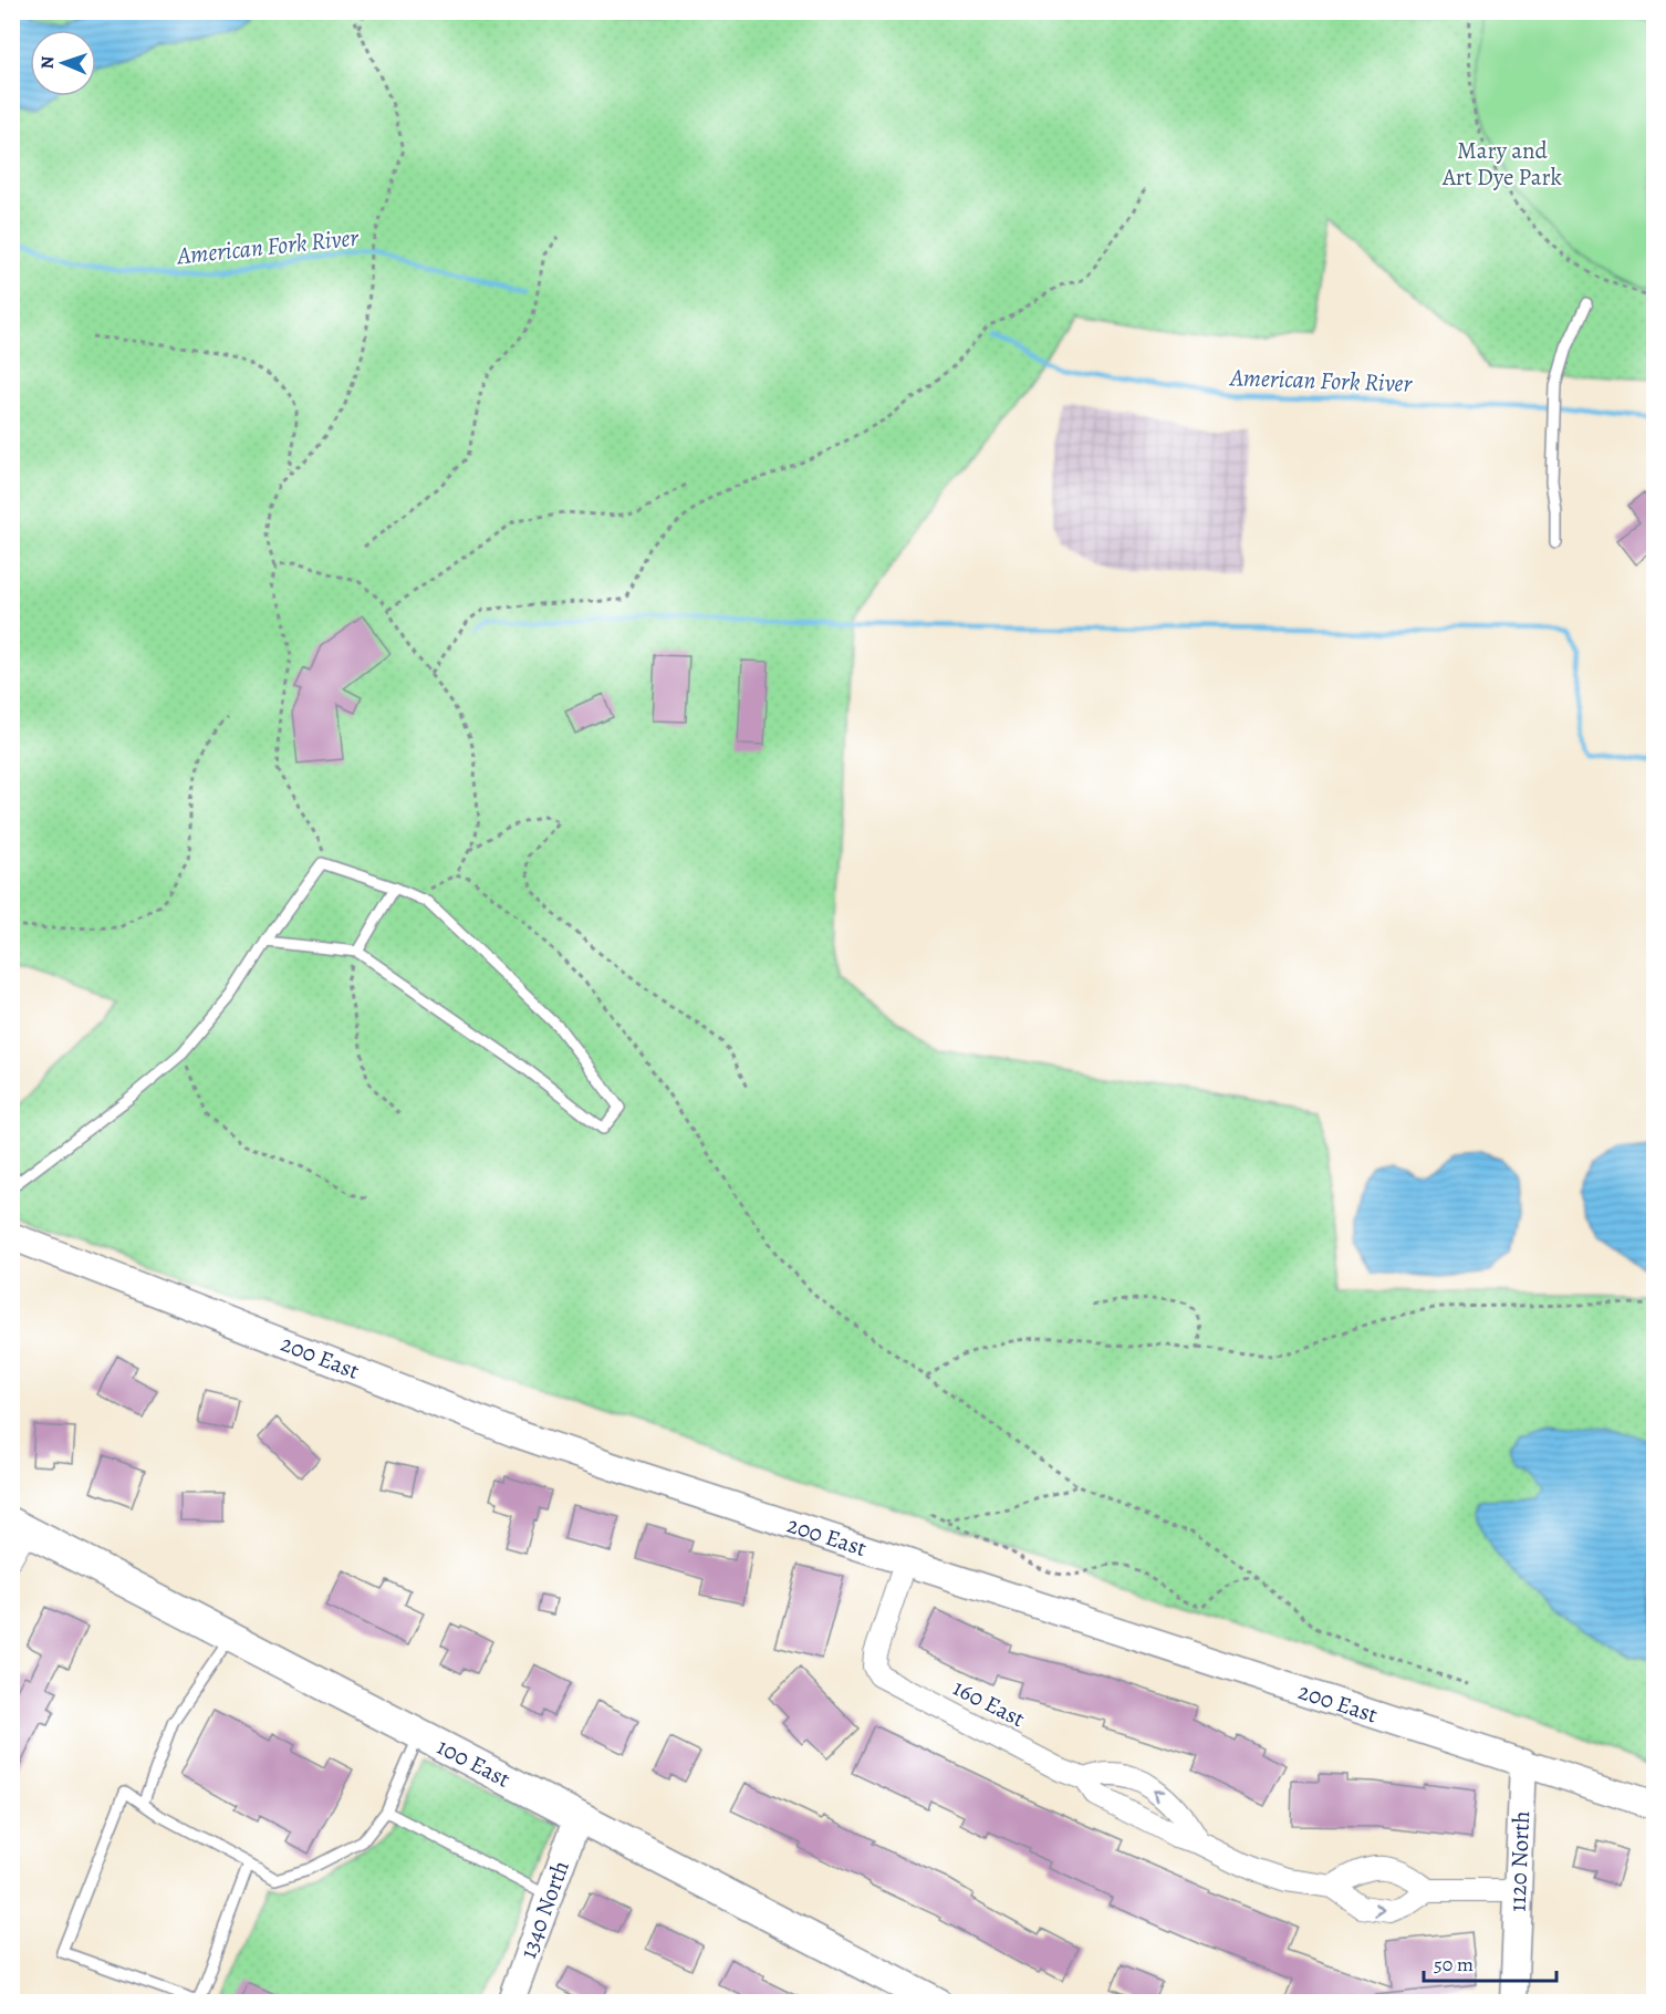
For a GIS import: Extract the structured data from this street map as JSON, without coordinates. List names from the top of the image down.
{
  "streets": {
    "main road": ["100 East"],
    "street": [
      "200 East",
      "160 East",
      "1120 North",
      "1340 North"
    ]
  },
  "crossings": [
    ["200 East", "160 East"],
    ["200 East", "1120 North"],
    ["100 East", "1340 North"]
  ],
  "water": ["American Fork River"],
  "parks": ["Mary and Art Dye Park"],
  "scale_bar": "50 m",
  "north": "left"
}
